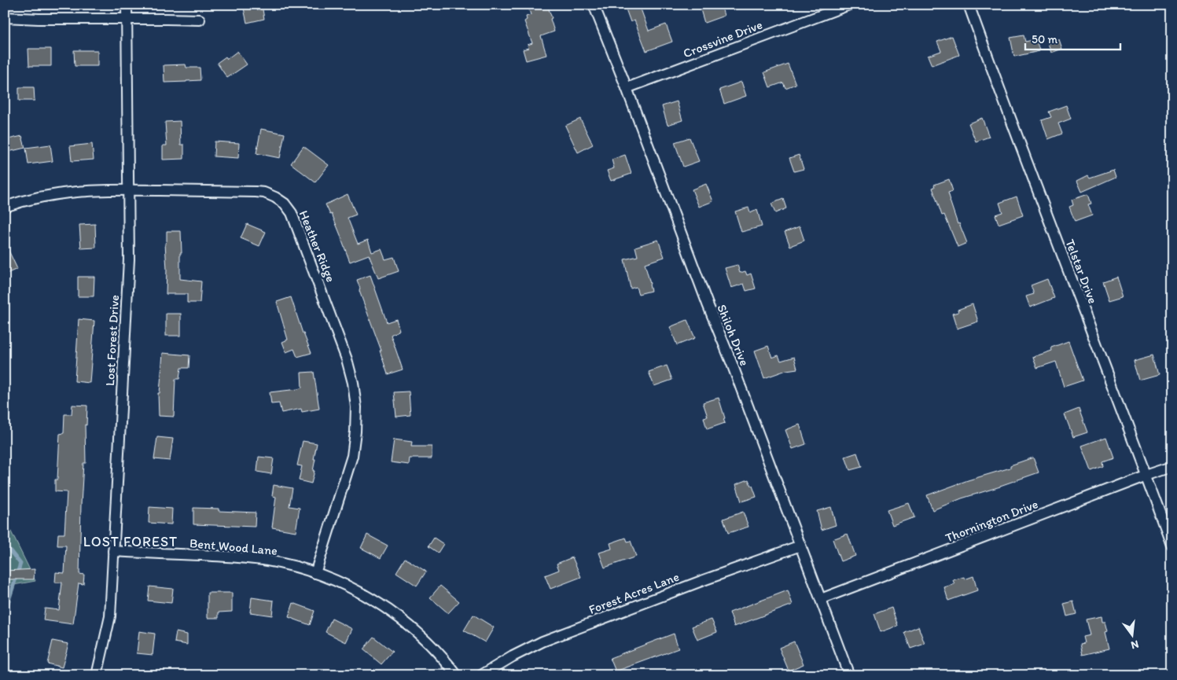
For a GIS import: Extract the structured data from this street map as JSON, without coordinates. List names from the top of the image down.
{
  "streets": {
    "street": [
      "Crossvine Drive",
      "Heather Ridge",
      "Telstar Drive",
      "Shiloh Drive",
      "Lost Forest Drive",
      "Thornington Drive",
      "Bent Wood Lane",
      "Forest Acres Lane"
    ]
  },
  "crossings": [
    ["Crossvine Drive", "Shiloh Drive"],
    ["Heather Ridge", "Lost Forest Drive"],
    ["Heather Ridge", "Bent Wood Lane"],
    ["Telstar Drive", "Thornington Drive"],
    ["Shiloh Drive", "Thornington Drive"],
    ["Shiloh Drive", "Forest Acres Lane"],
    ["Lost Forest Drive", "Bent Wood Lane"]
  ],
  "districts": ["LOST FOREST"],
  "scale_bar": "50 m",
  "north": "bottom"
}
